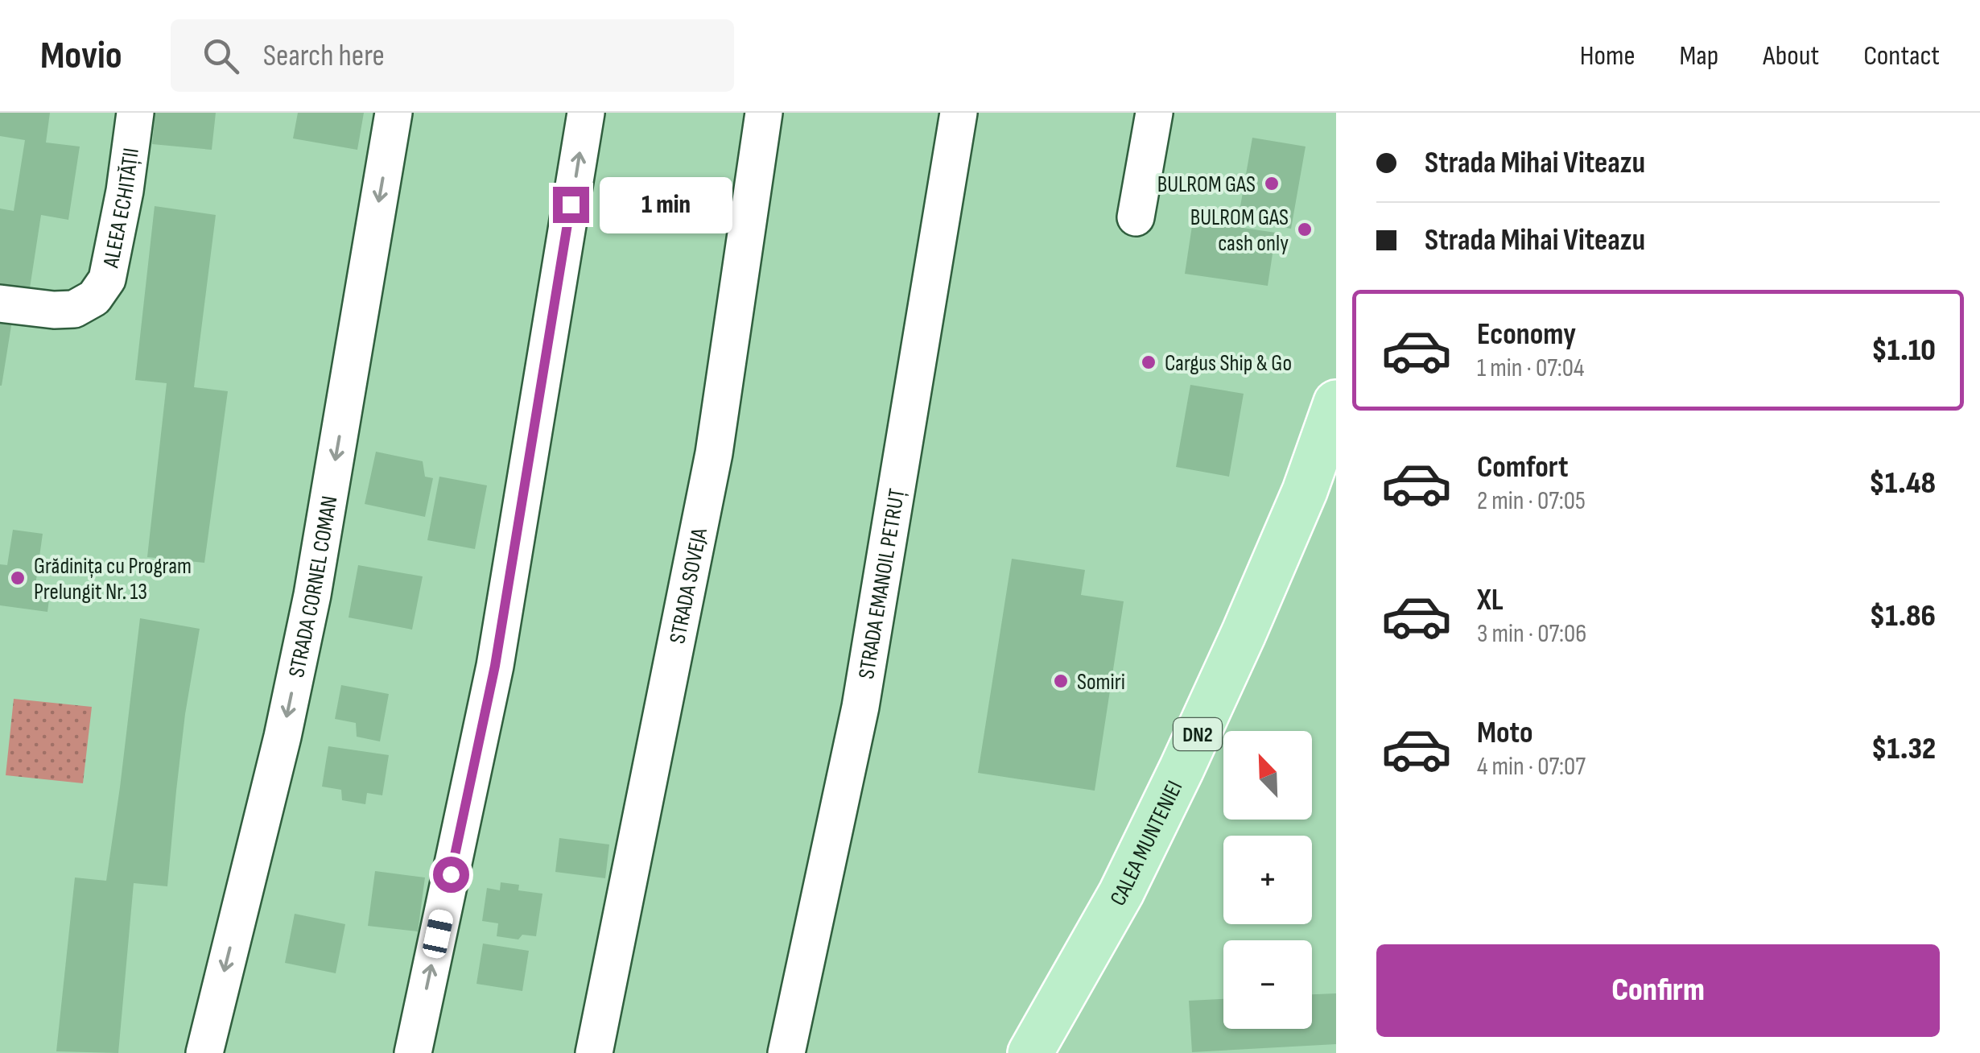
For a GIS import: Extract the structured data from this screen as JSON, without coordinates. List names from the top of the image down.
{
  "streets": {
    "main road": ["DN2", "CALEA MUNTENIEI"],
    "street": [
      "ALEEA ECHITĂȚII",
      "STRADA SOVEJA",
      "STRADA EMANOIL PETRUȚ",
      "STRADA CORNEL COMAN"
    ]
  },
  "places": [
    "BULROM GAS",
    "BULROM GAS cash only",
    "Cargus Ship & Go",
    "Grădinița cu Program Prelungit Nr. 13",
    "Somiri"
  ],
  "north": "top left",
  "page": {
    "header": "Movio",
    "search": "Search here",
    "nav": [
      "Home",
      "Map",
      "About",
      "Contact"
    ],
    "banner": ["Strada Mihai Viteazu", "Strada Mihai Viteazu"],
    "bubble": "1 min",
    "list": [
      {
        "name": "Economy",
        "note": "1 min · 07:04",
        "value": "$1.10"
      },
      {
        "name": "Comfort",
        "note": "2 min · 07:05",
        "value": "$1.48"
      },
      {
        "name": "XL",
        "note": "3 min · 07:06",
        "value": "$1.86"
      },
      {
        "name": "Moto",
        "note": "4 min · 07:07",
        "value": "$1.32"
      }
    ],
    "map_buttons": ["+", "−"],
    "buttons": "Confirm"
  }
}
